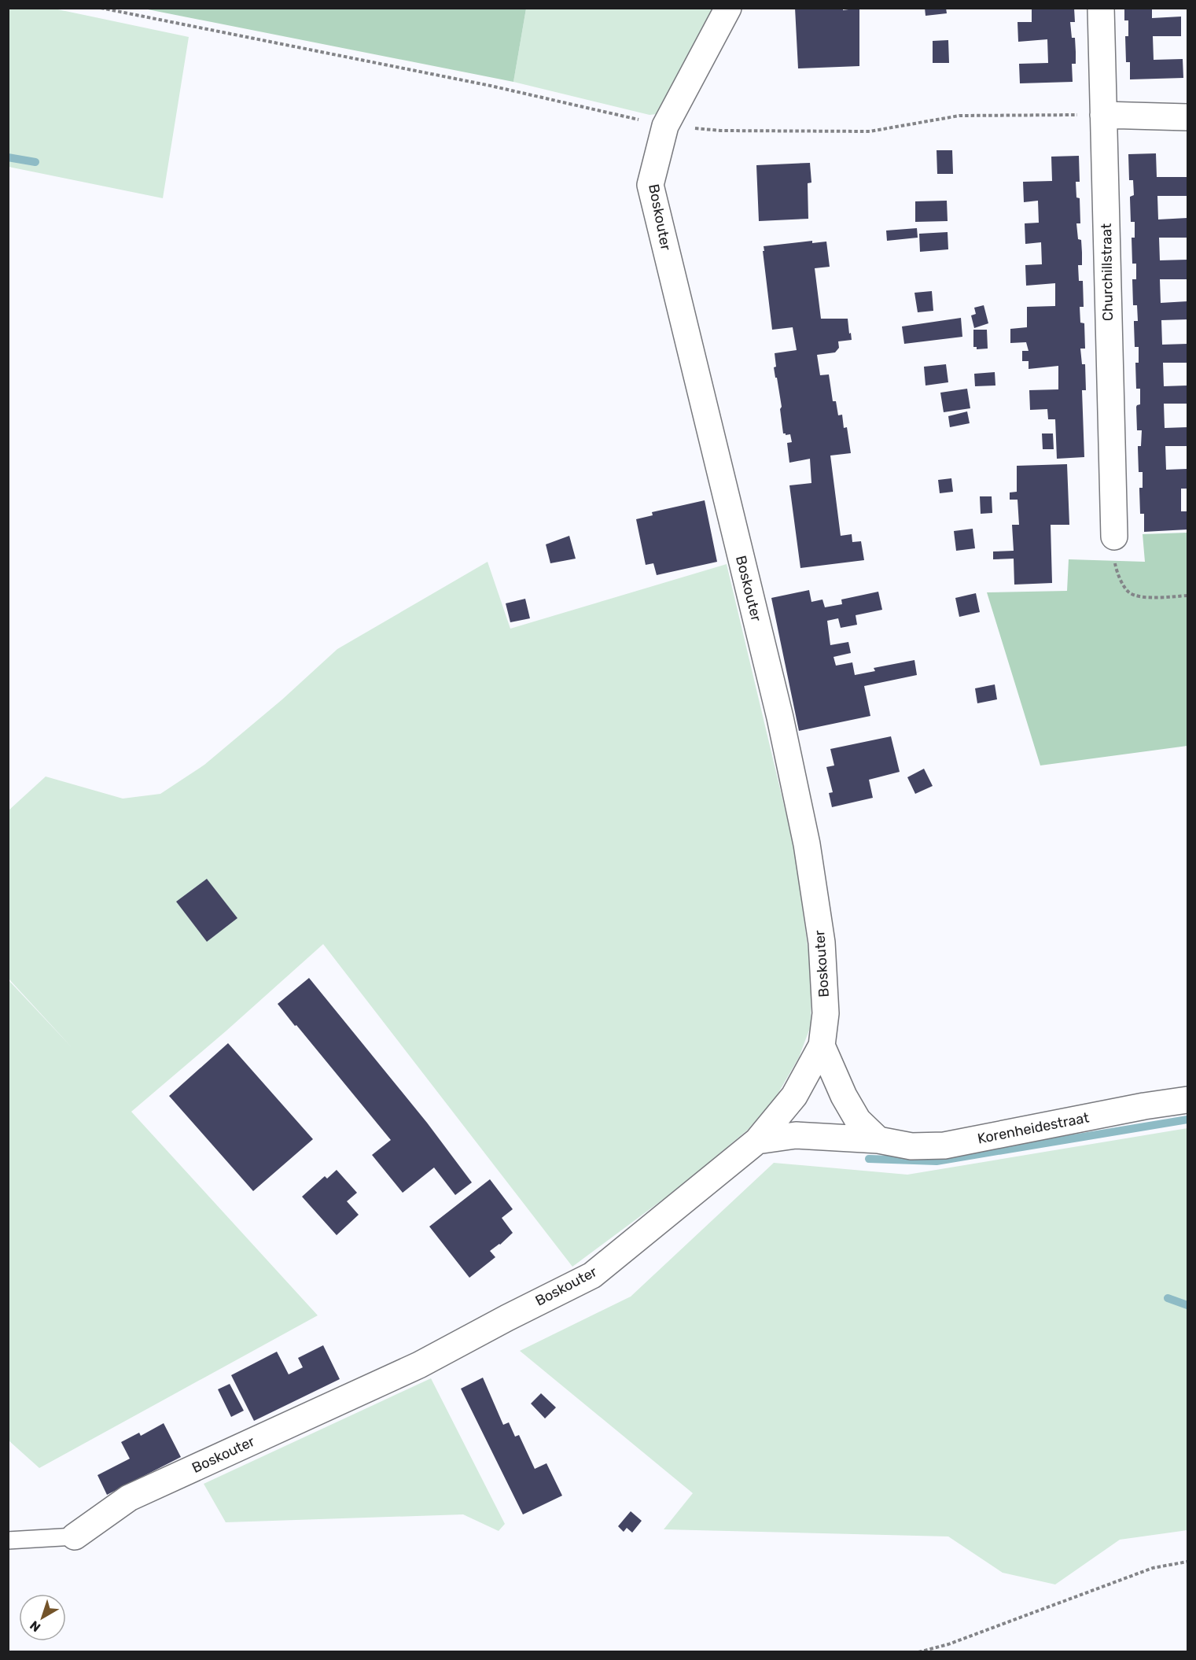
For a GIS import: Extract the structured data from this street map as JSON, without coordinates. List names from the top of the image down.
{
  "streets": {
    "street": ["Boskouter", "Churchillstraat", "Korenheidestraat"]
  },
  "crossings": [
    ["Boskouter", "Korenheidestraat"]
  ],
  "north": "bottom left"
}
